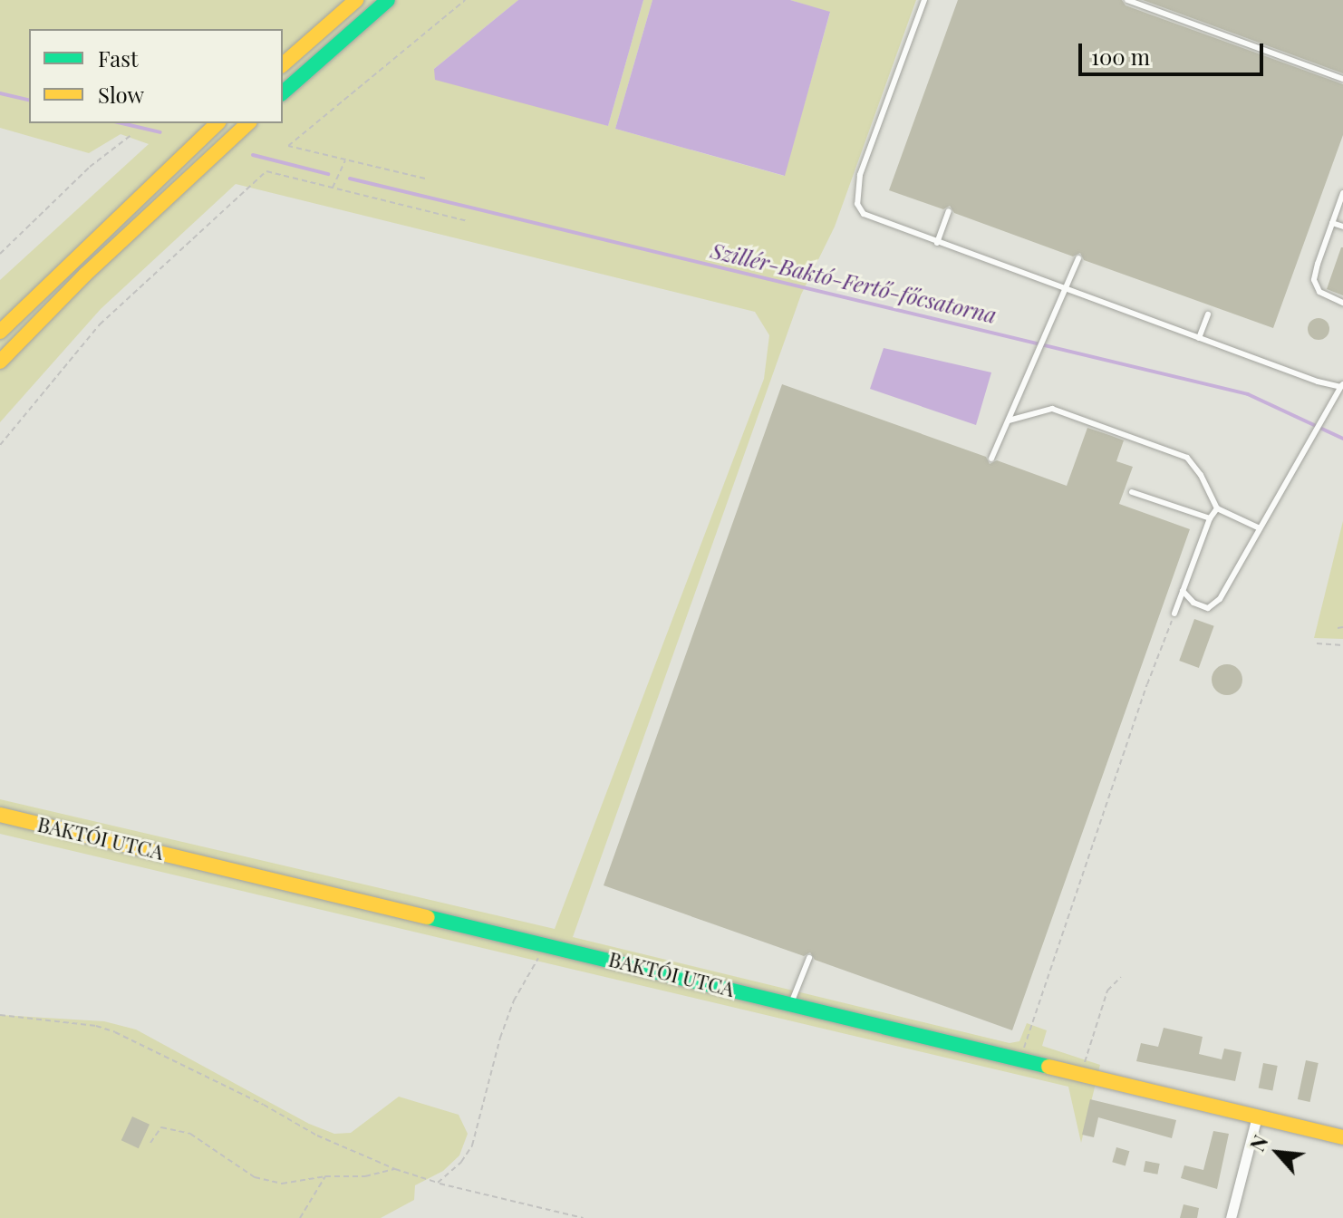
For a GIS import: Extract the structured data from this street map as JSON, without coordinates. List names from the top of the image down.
{
  "streets": {
    "main road": ["BAKTÓI UTCA"]
  },
  "water": ["Szillér-Baktó-Fertő-főcsatorna"],
  "legend": ["Fast", "Slow"],
  "scale_bar": "100 m",
  "north": "top left"
}
